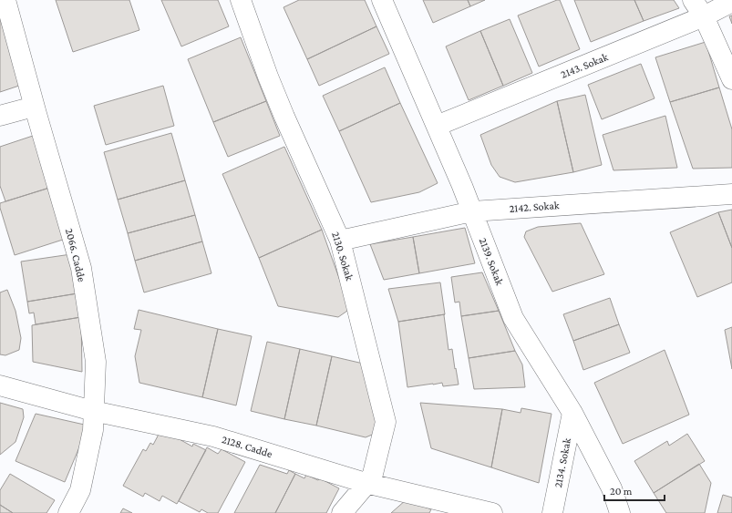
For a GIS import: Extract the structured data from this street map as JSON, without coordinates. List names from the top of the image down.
{
  "streets": {
    "street": [
      "2143. Sokak",
      "2142. Sokak",
      "2066. Cadde",
      "2130. Sokak",
      "2139. Sokak",
      "2128. Cadde",
      "2134. Sokak"
    ]
  },
  "crossings": [
    ["2143. Sokak", "2139. Sokak"],
    ["2142. Sokak", "2130. Sokak"],
    ["2142. Sokak", "2139. Sokak"],
    ["2066. Cadde", "2128. Cadde"],
    ["2130. Sokak", "2128. Cadde"],
    ["2139. Sokak", "2134. Sokak"]
  ],
  "scale_bar": "20 m"
}
